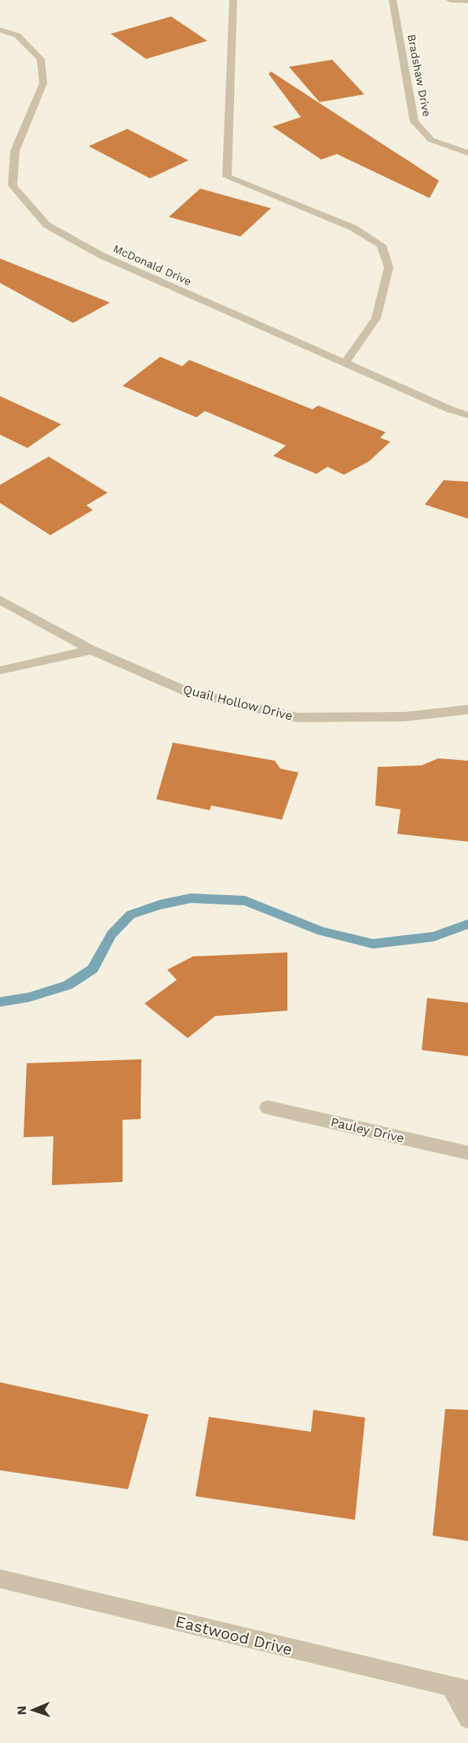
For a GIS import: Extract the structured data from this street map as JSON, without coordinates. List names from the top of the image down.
{
  "streets": {
    "street": [
      "Bradshaw Drive",
      "McDonald Drive",
      "Quail Hollow Drive",
      "Pauley Drive",
      "Eastwood Drive"
    ]
  },
  "north": "left"
}
